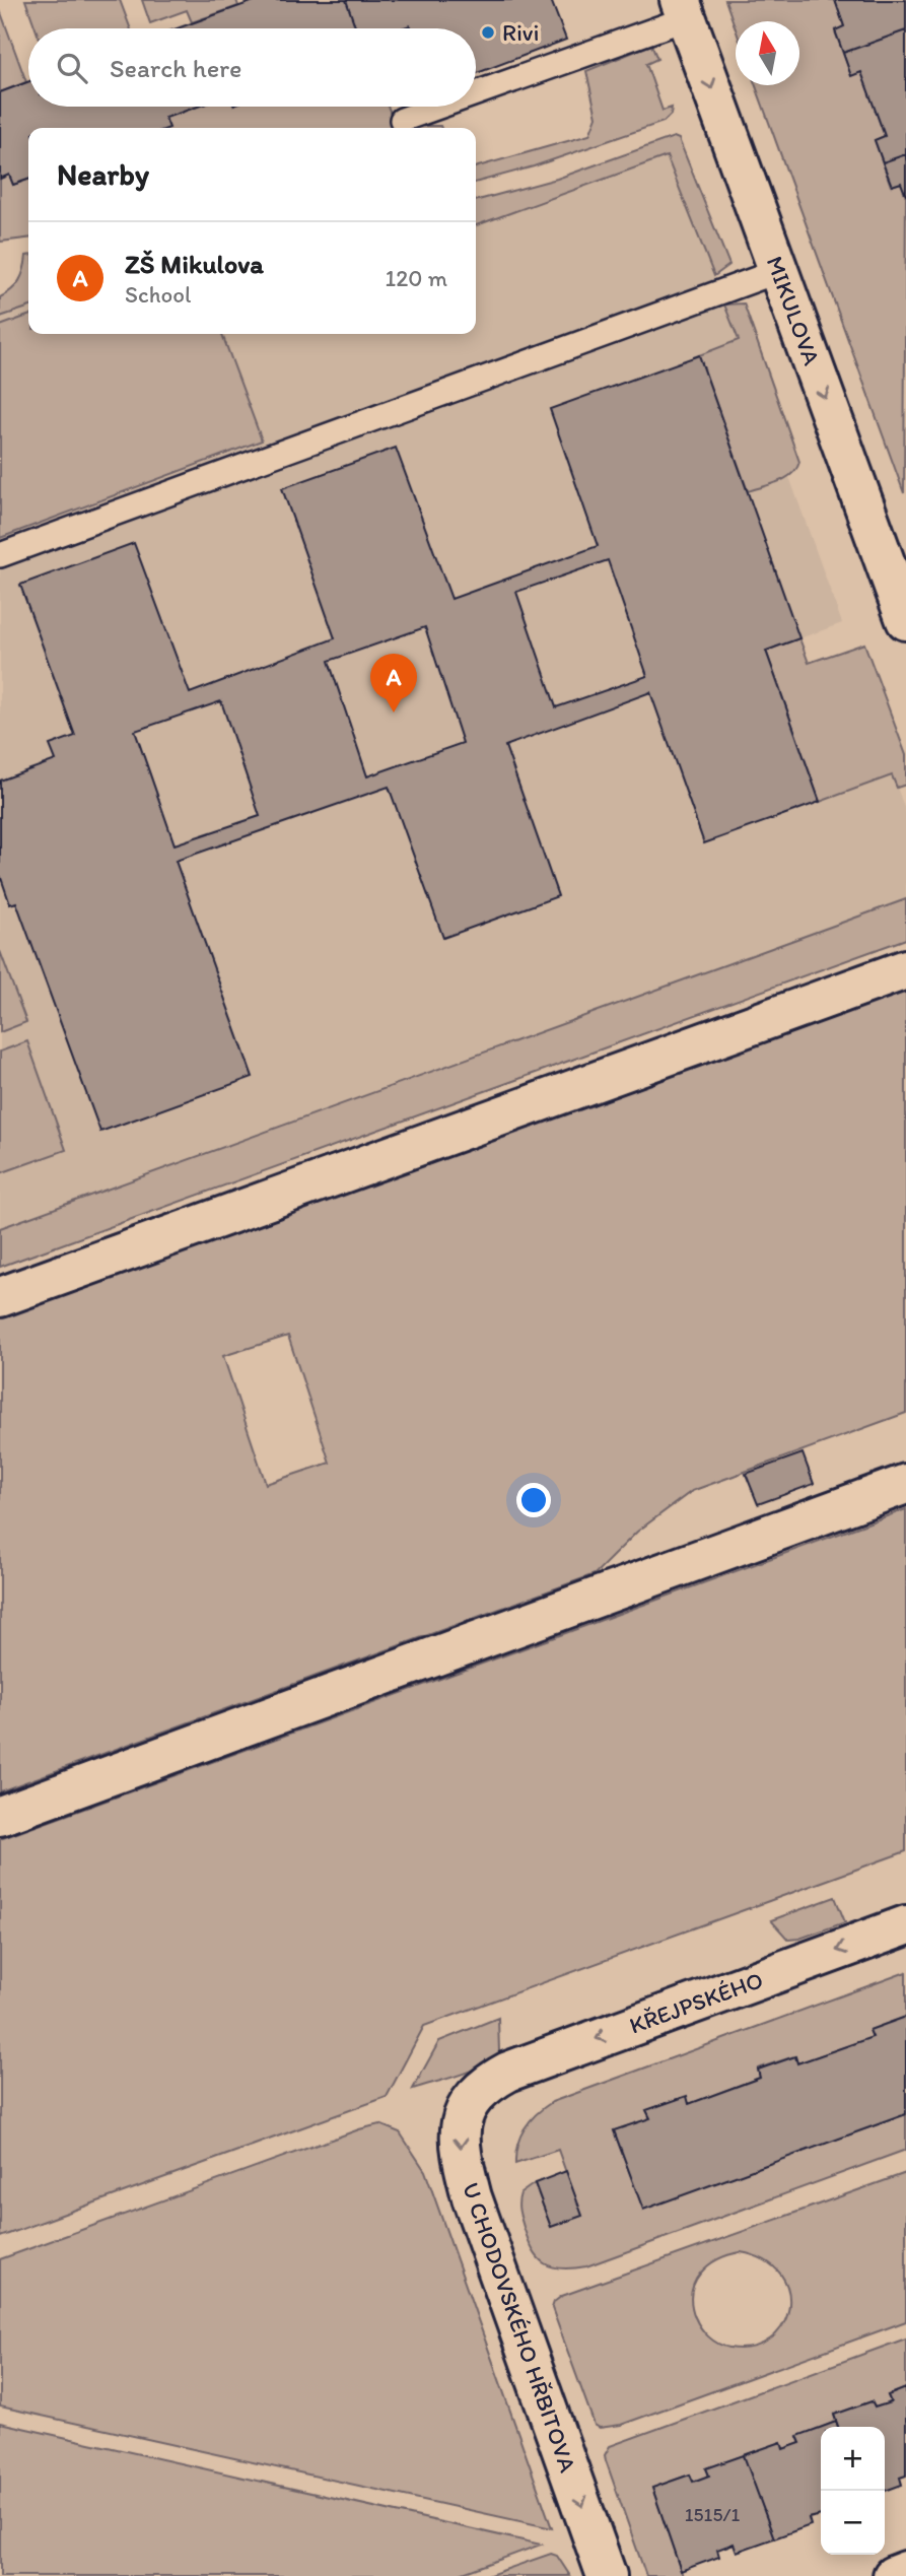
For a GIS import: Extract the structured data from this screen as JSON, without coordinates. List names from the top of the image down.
{
  "streets": {
    "street": ["MIKULOVA", "KŘEJPSKÉHO", "U CHODOVSKÉHO HŘBITOVA"]
  },
  "crossings": [
    ["KŘEJPSKÉHO", "U CHODOVSKÉHO HŘBITOVA"]
  ],
  "one_way": ["MIKULOVA", "KŘEJPSKÉHO", "U CHODOVSKÉHO HŘBITOVA"],
  "places": ["Rivi"],
  "house_numbers": ["1515/1"],
  "north": "top",
  "page": {
    "search": "Search here",
    "heading": "Nearby",
    "list": [
      {
        "mark": "A",
        "name": "ZŠ Mikulova",
        "note": "School",
        "value": "120 m"
      }
    ],
    "pins": "A",
    "map_buttons": ["+", "−"]
  }
}
